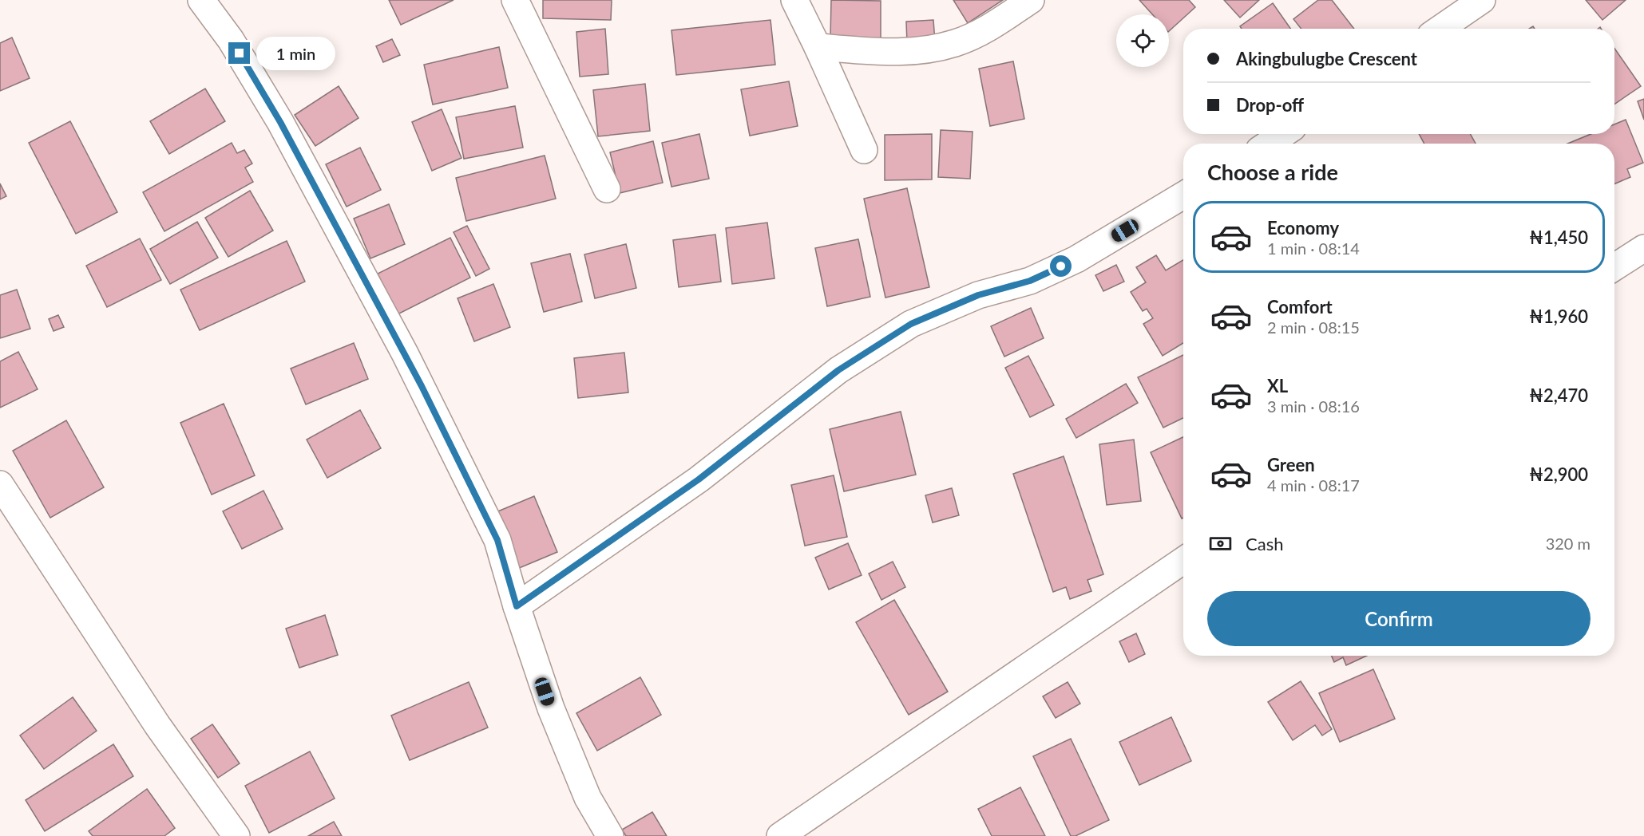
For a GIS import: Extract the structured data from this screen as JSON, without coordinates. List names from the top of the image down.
{
  "page": {
    "banner": ["Akingbulugbe Crescent", "Drop-off"],
    "bubble": "1 min",
    "heading": "Choose a ride",
    "list": [
      {
        "name": "Economy",
        "note": "1 min · 08:14",
        "value": "₦1,450"
      },
      {
        "name": "Comfort",
        "note": "2 min · 08:15",
        "value": "₦1,960"
      },
      {
        "name": "XL",
        "note": "3 min · 08:16",
        "value": "₦2,470"
      },
      {
        "name": "Green",
        "note": "4 min · 08:17",
        "value": "₦2,900"
      }
    ],
    "pay": ["Cash", "320 m"],
    "buttons": "Confirm"
  }
}
